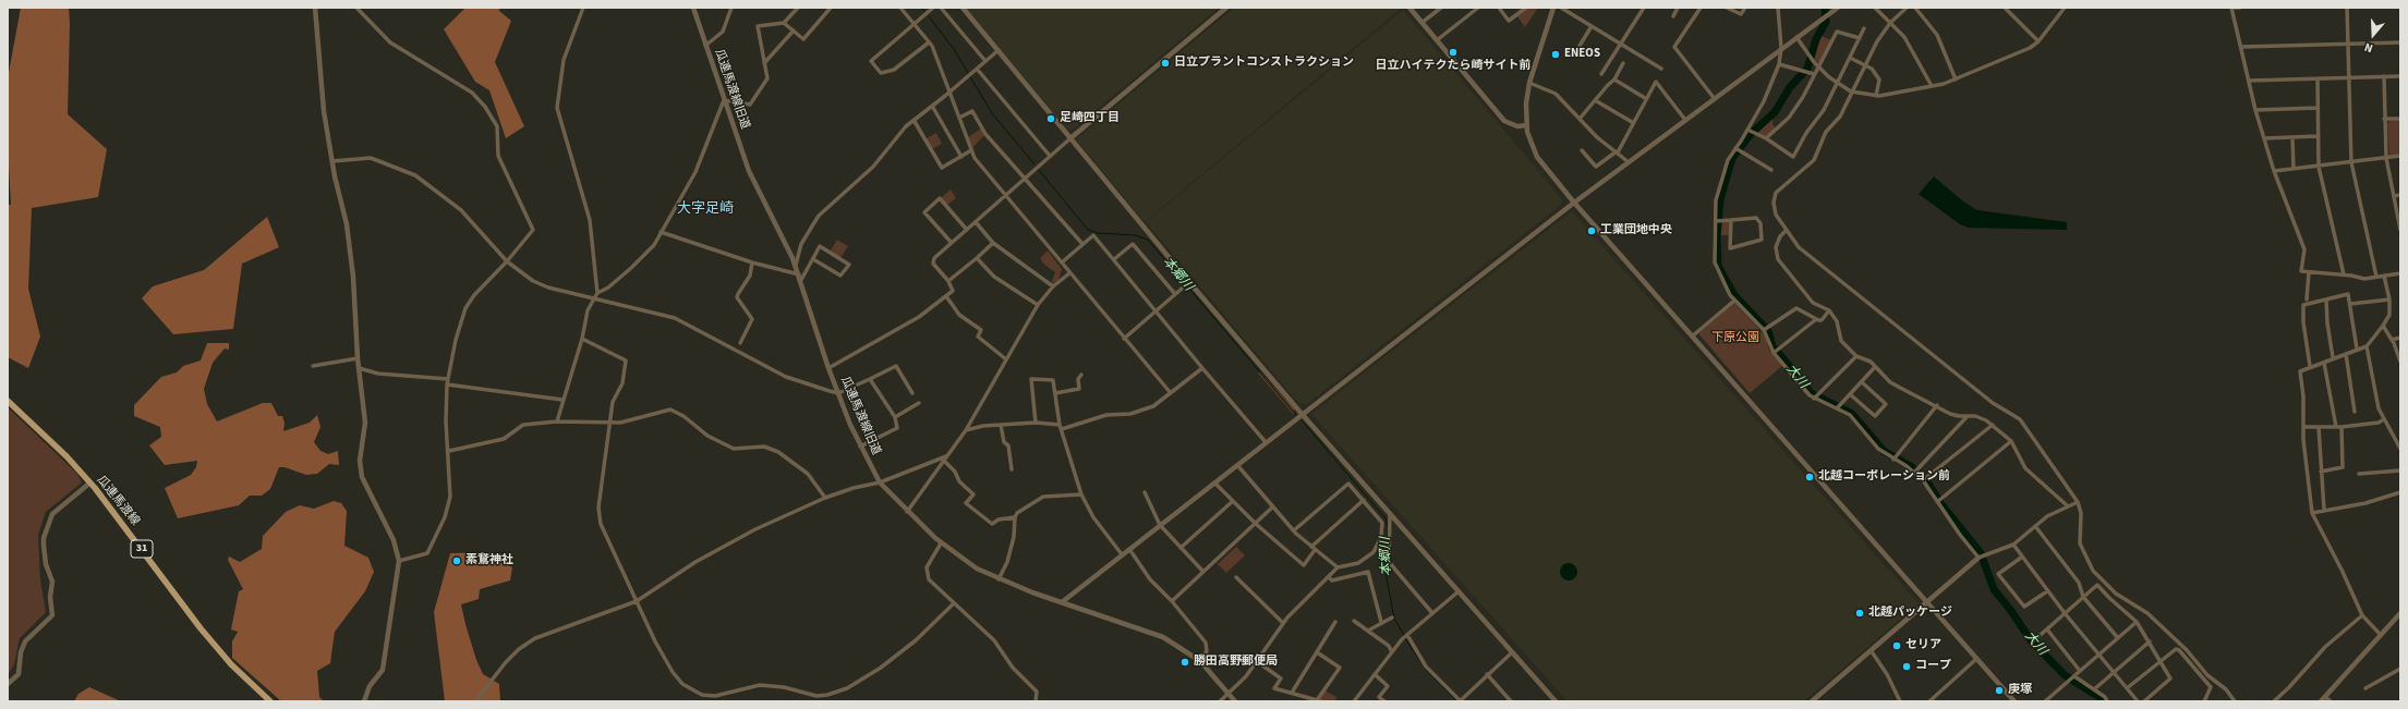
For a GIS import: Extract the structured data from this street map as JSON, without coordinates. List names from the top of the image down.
{
  "streets": {
    "main road": ["瓜連馬渡線", "31"],
    "street": ["瓜連馬渡線旧道"]
  },
  "districts": ["大字足崎"],
  "water": ["本郷川", "大川"],
  "parks": ["下原公園"],
  "places": [
    "日立ハイテクたら崎サイト前",
    "ENEOS",
    "日立プラントコンストラクション",
    "足崎四丁目",
    "工業団地中央",
    "北越コーポレーション前",
    "素鵞神社",
    "北越パッケージ",
    "セリア",
    "勝田高野郵便局",
    "コープ",
    "庚塚"
  ],
  "north": "bottom"
}
